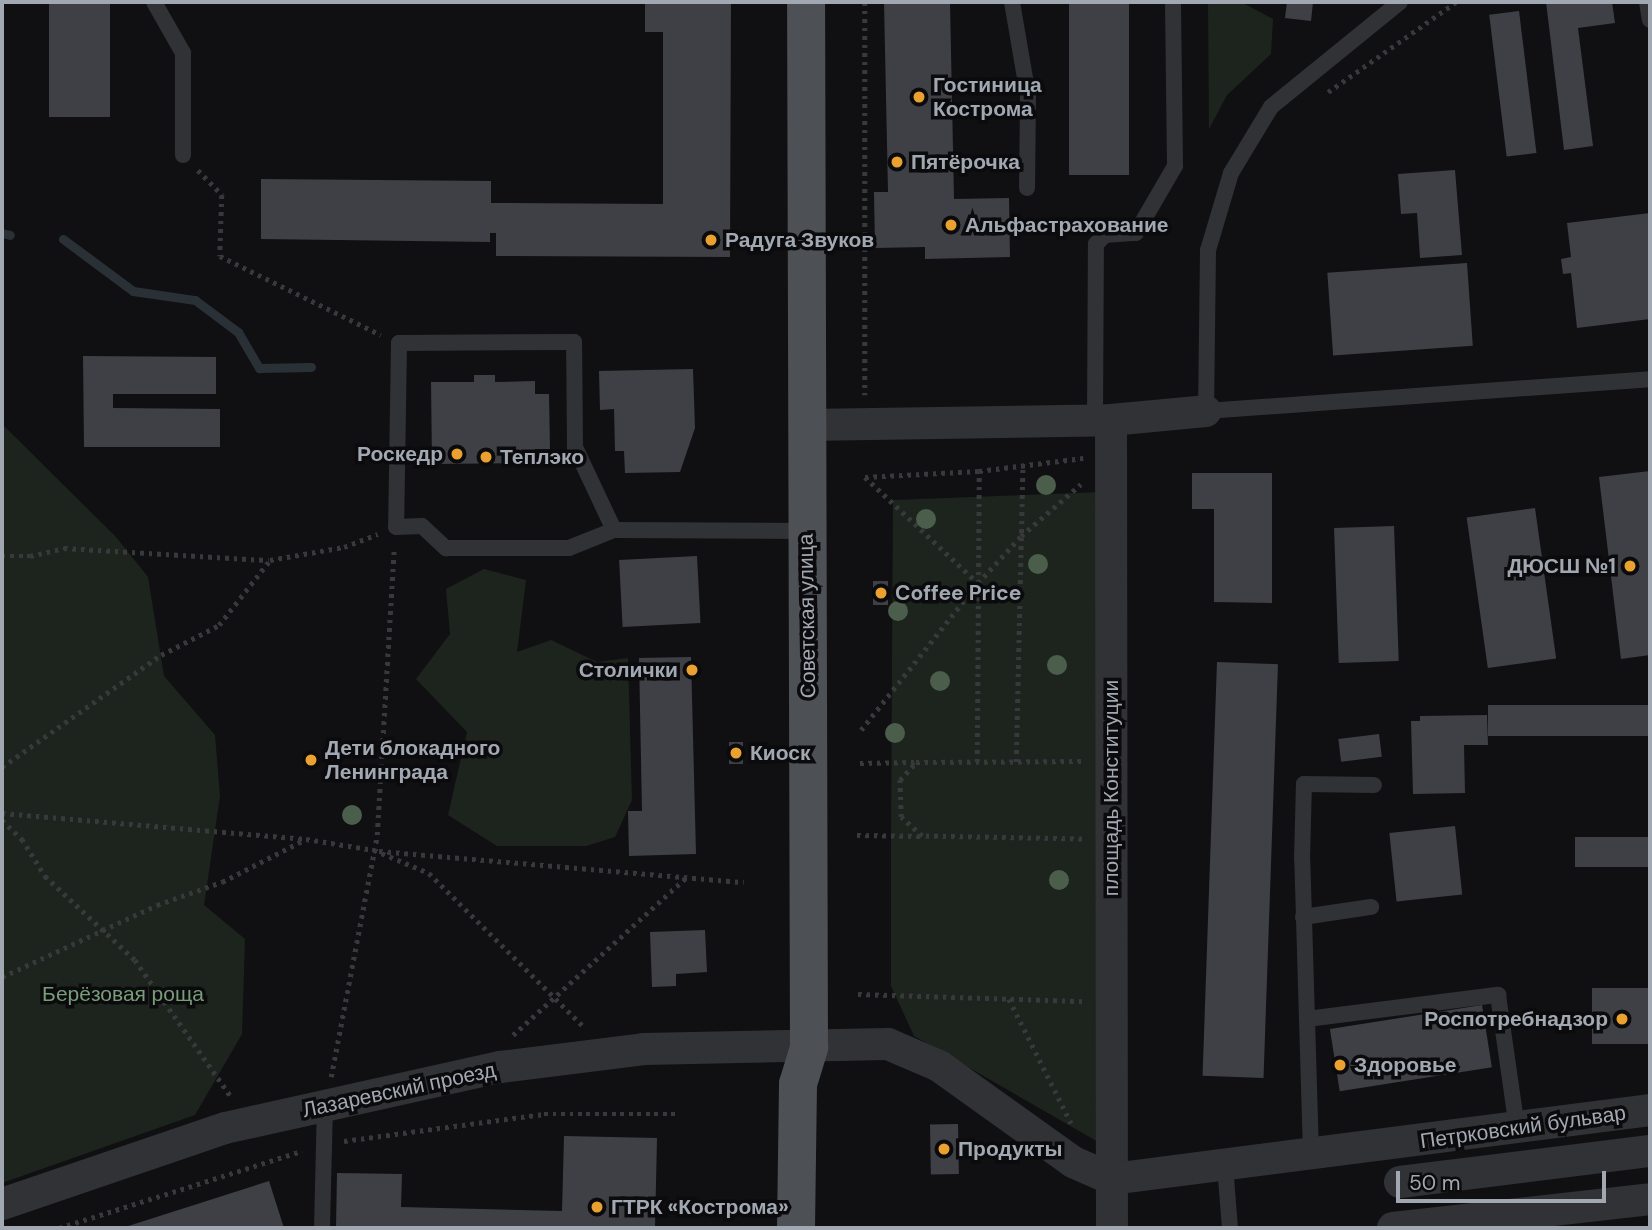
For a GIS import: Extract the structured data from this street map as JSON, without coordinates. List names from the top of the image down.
{
  "streets": {
    "main road": ["Советская улица"],
    "street": ["площадь Конституции", "Лазаревский проезд", "Петрковский бульвар"]
  },
  "crossings": [
    ["Советская улица", "Лазаревский проезд"],
    ["площадь Конституции", "Петрковский бульвар"]
  ],
  "parks": ["Берёзовая роща"],
  "places": [
    "Гостиница Кострома",
    "Пятёрочка",
    "Альфастрахование",
    "Радуга Звуков",
    "Роскедр",
    "Теплэко",
    "ДЮСШ №1",
    "Coffee Price",
    "Столички",
    "Киоск",
    "Дети блокадного Ленинграда",
    "Роспотребнадзор",
    "Здоровье",
    "Продукты",
    "ГТРК «Кострома»"
  ],
  "scale_bar": "50 m"
}
